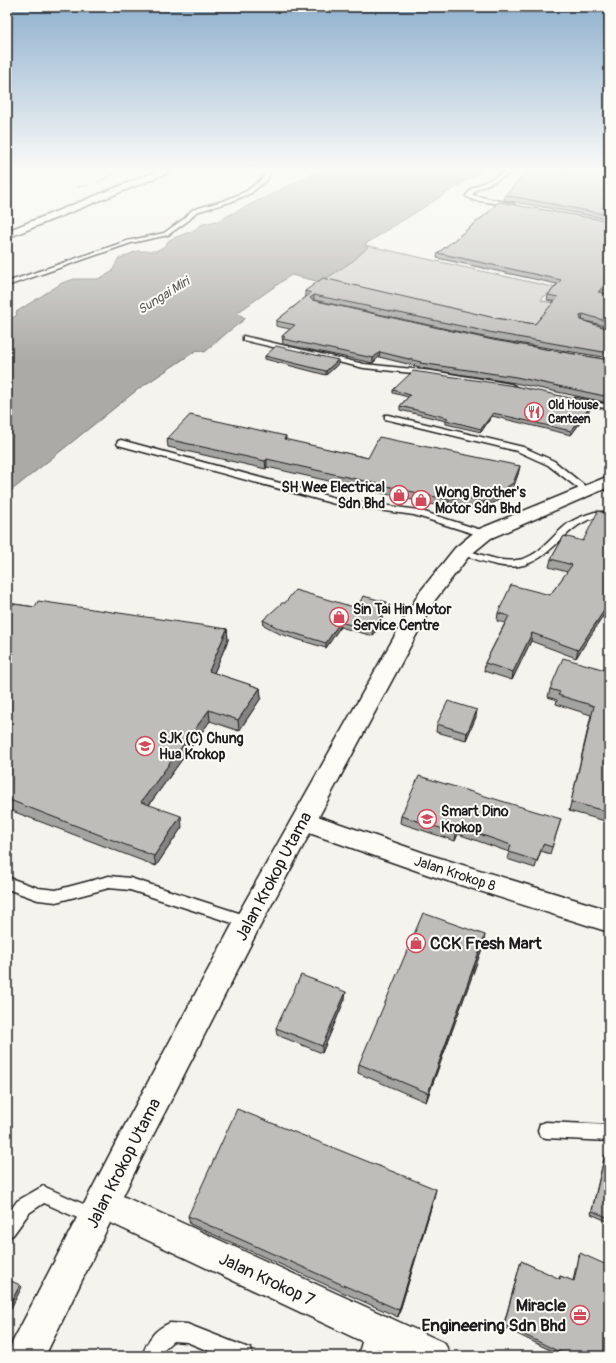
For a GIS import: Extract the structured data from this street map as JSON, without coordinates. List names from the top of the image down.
{
  "streets": {
    "street": ["Jalan Krokop 8", "Jalan Krokop Utama", "Jalan Krokop 7"]
  },
  "crossings": [
    ["Jalan Krokop 8", "Jalan Krokop Utama"],
    ["Jalan Krokop Utama", "Jalan Krokop 7"]
  ],
  "water": ["Sungai Miri"],
  "places": {
    "restaurant": ["Old House Canteen"],
    "shop": [
      "SH Wee Electrical Sdn Bhd",
      "Wong Brother's Motor Sdn Bhd",
      "Sin Tai Hin Motor Service Centre",
      "CCK Fresh Mart"
    ],
    "school or university": ["SJK (C) Chung Hua Krokop", "Smart Dino Krokop"],
    "office": ["Miracle Engineering Sdn Bhd"]
  }
}
